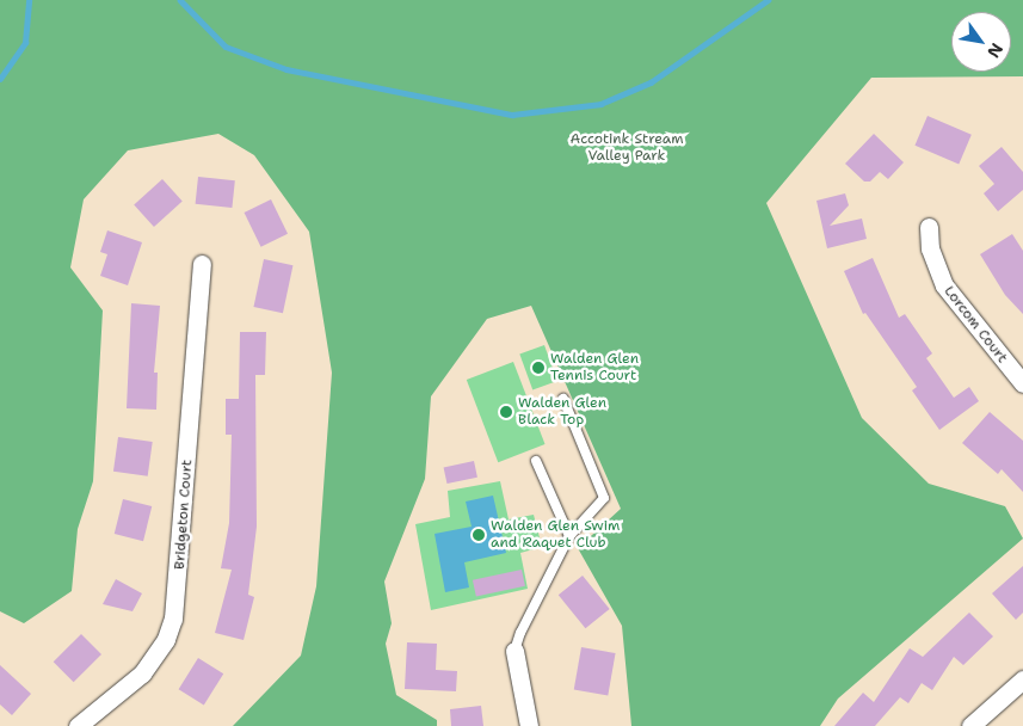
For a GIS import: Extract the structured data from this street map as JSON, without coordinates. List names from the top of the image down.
{
  "streets": {
    "street": ["Lorcom Court", "Bridgeton Court"]
  },
  "parks": ["Accotink Stream Valley Park"],
  "places": ["Walden Glen Tennis Court", "Walden Glen Black Top", "Walden Glen Swim and Raquet Club"],
  "north": "bottom right"
}
